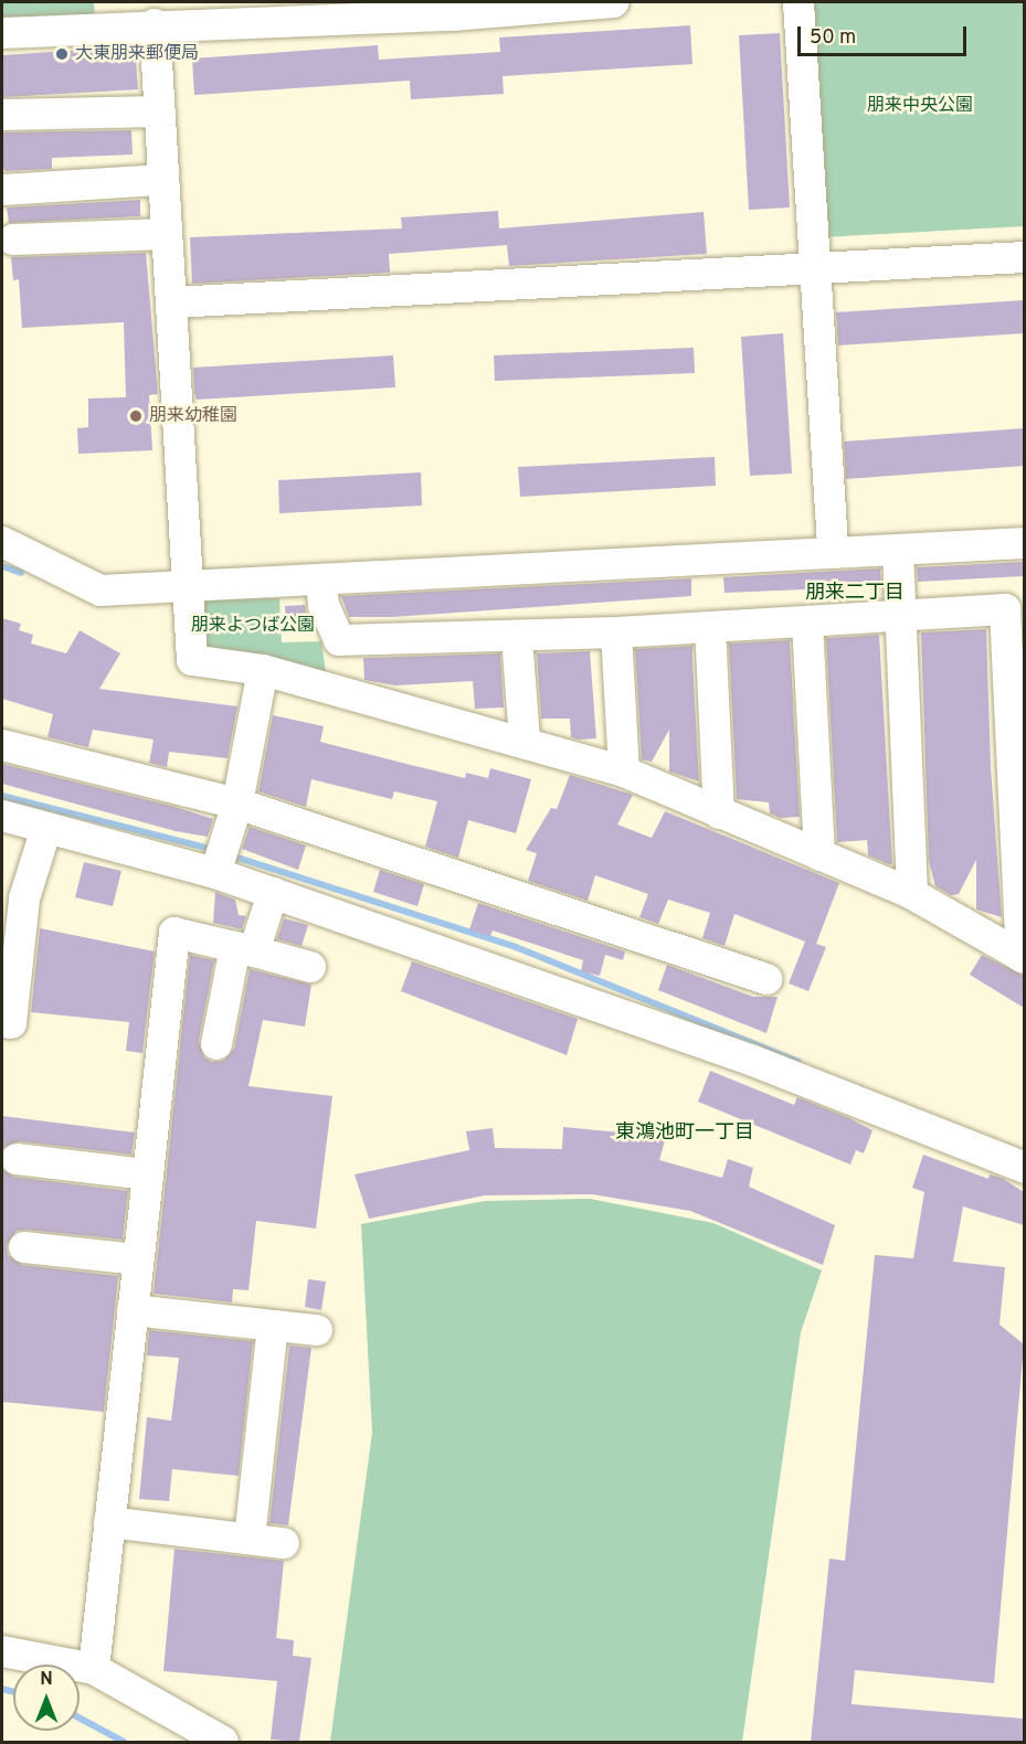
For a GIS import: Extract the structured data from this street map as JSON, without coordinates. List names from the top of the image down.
{
  "districts": ["朋来二丁目", "東鴻池町一丁目"],
  "parks": ["朋来中央公園", "朋来よつば公園"],
  "places": ["大東朋来郵便局", "朋来幼稚園"],
  "scale_bar": "50 m",
  "north": "top"
}
